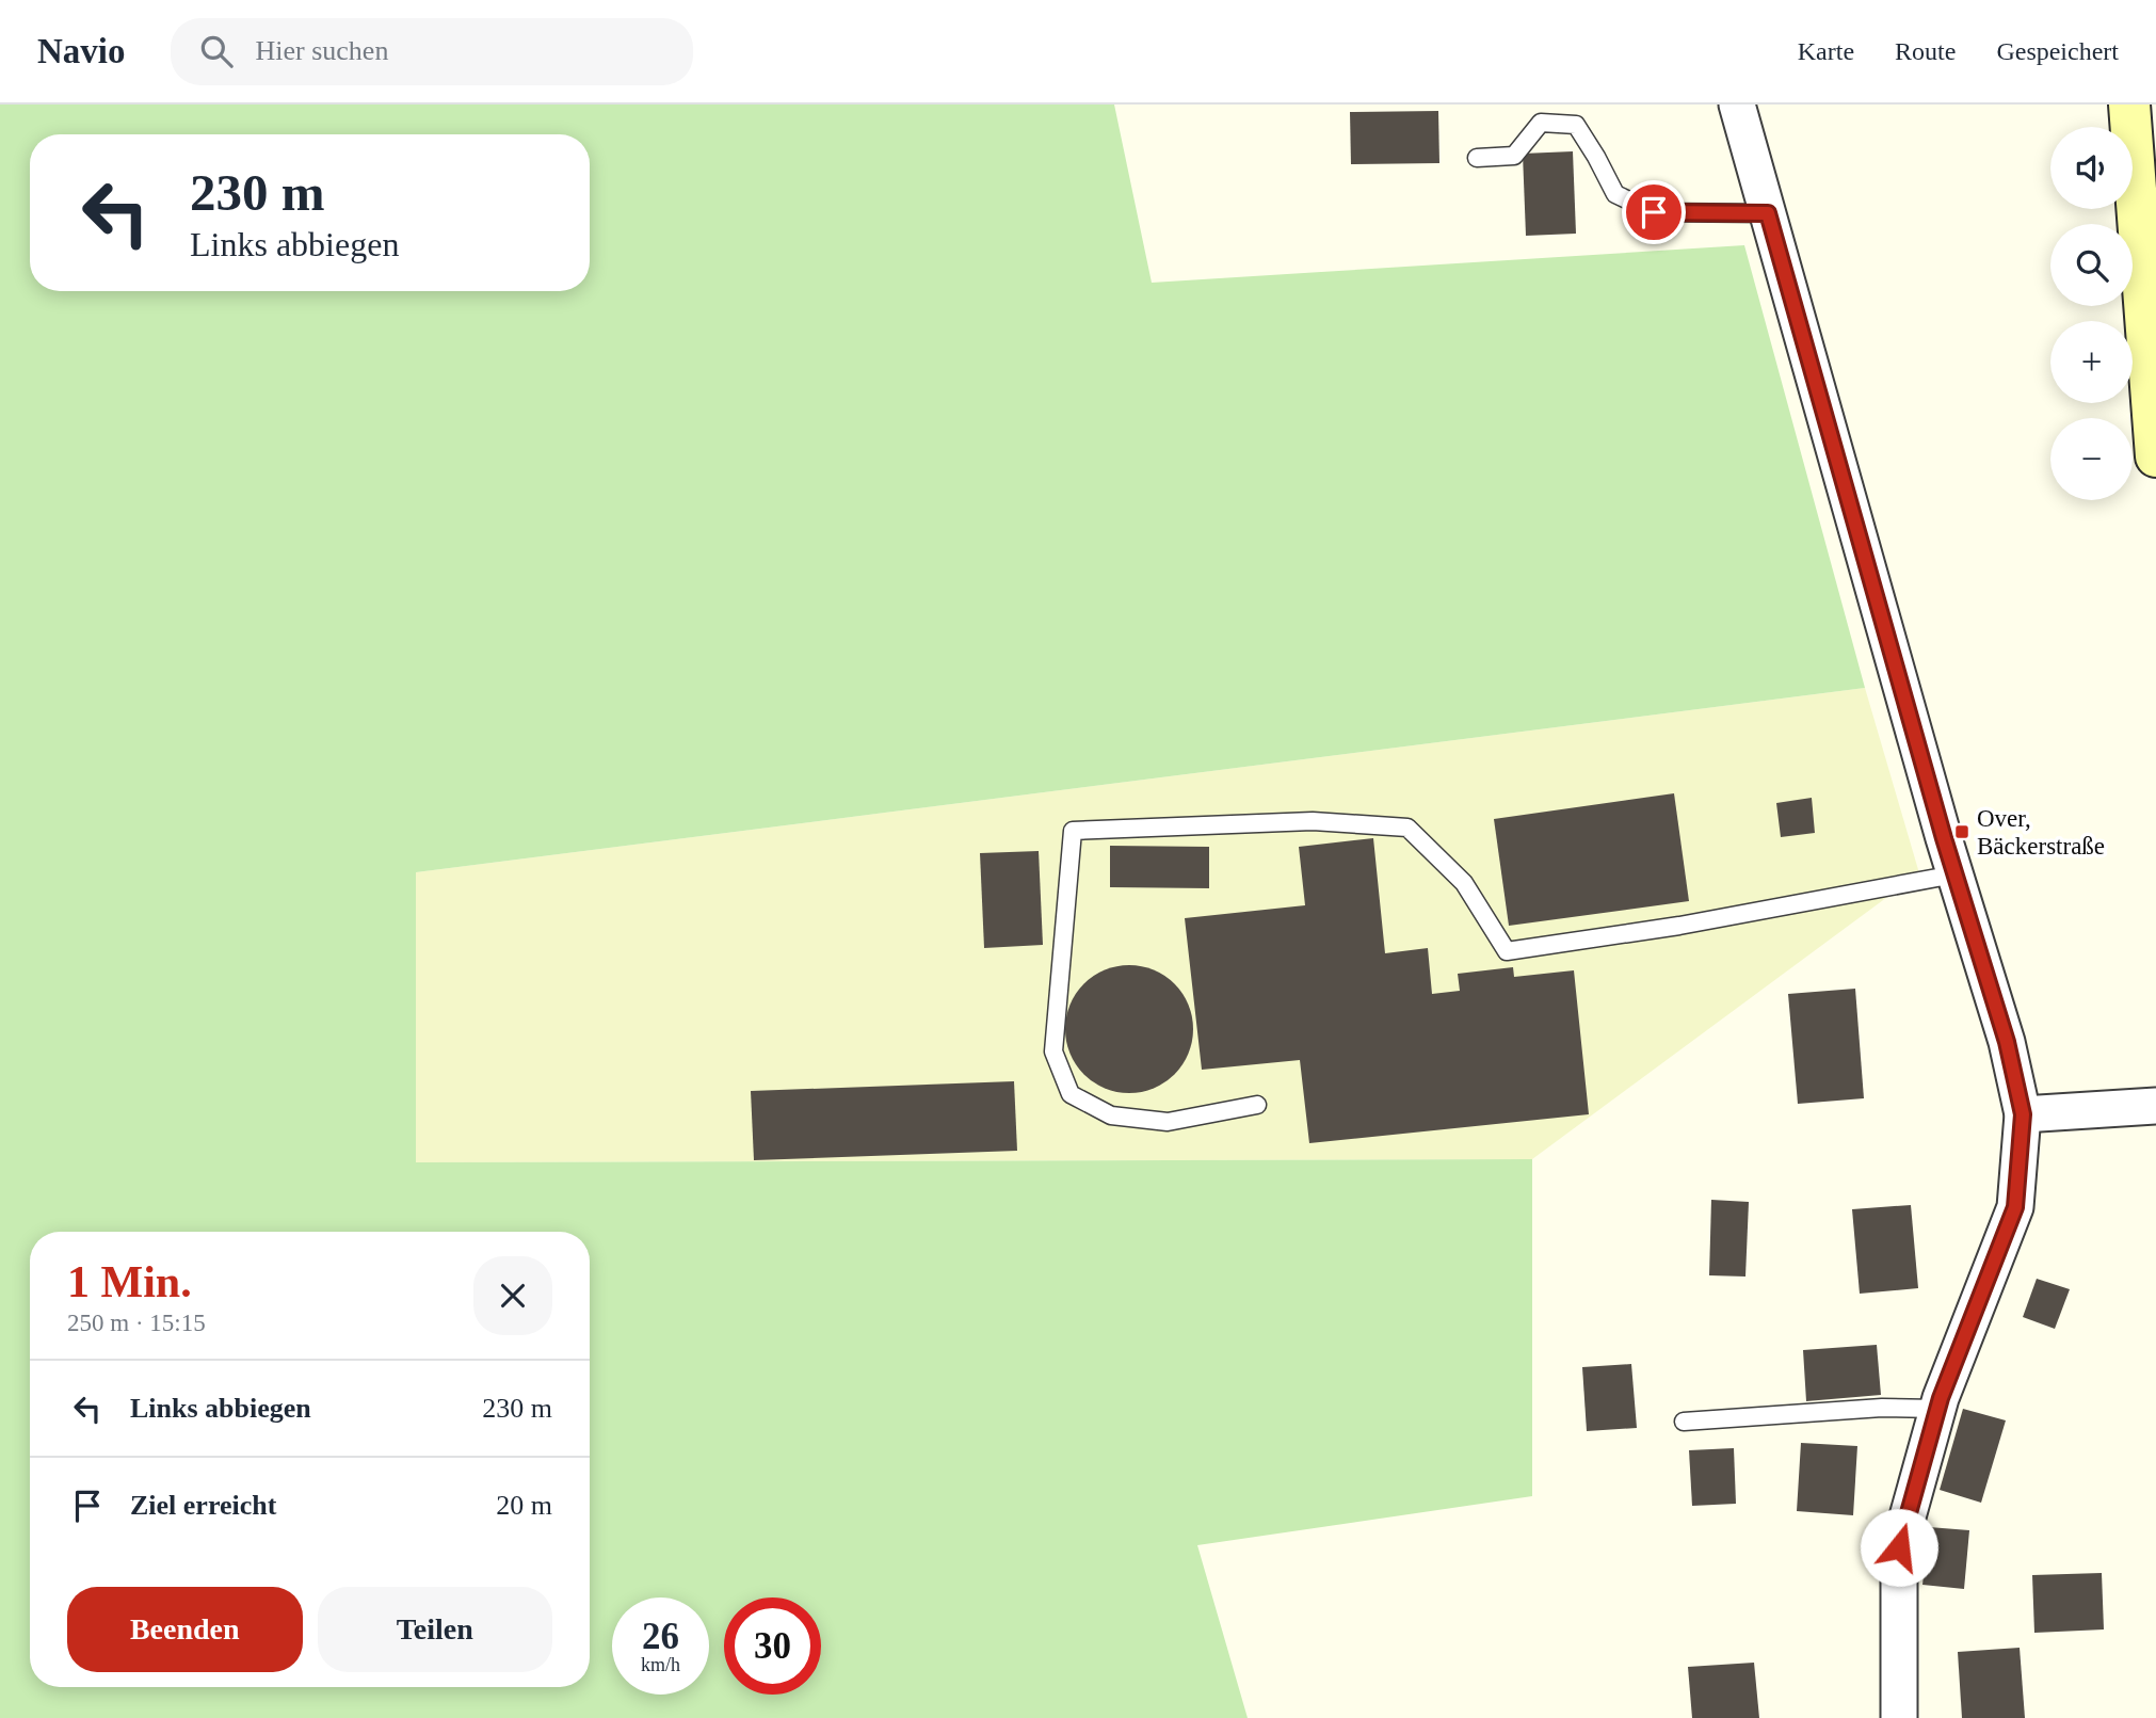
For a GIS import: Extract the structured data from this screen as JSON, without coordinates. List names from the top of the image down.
{
  "places": {
    "transit": ["Over, Bäckerstraße"]
  },
  "page": {
    "header": "Navio",
    "search": "Hier suchen",
    "nav": ["Karte", "Route", "Gespeichert"],
    "map_buttons": ["+", "−"],
    "turn": ["230 m", "Links abbiegen"],
    "heading": ["1 Min.", "250 m · 15:15"],
    "list": [
      {
        "name": "Links abbiegen",
        "value": "230 m"
      },
      {
        "name": "Ziel erreicht",
        "value": "20 m"
      }
    ],
    "buttons": ["Beenden", "Teilen"],
    "speed": "26 km/h",
    "limit": "30"
  }
}
